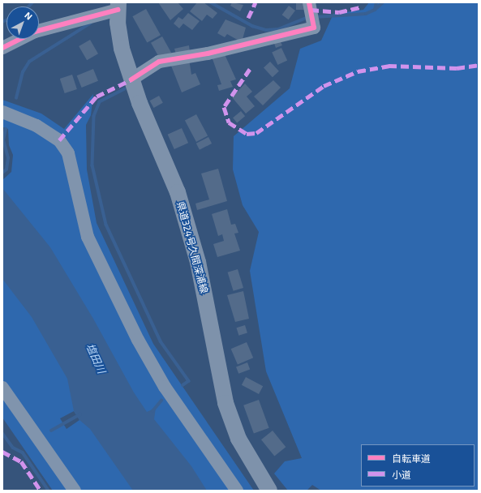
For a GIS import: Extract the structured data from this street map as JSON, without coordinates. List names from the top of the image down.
{
  "streets": {
    "main road": ["県道324号久間深浦線"]
  },
  "water": ["塩田川"],
  "legend": ["自転車道", "小道"],
  "north": "top right"
}
